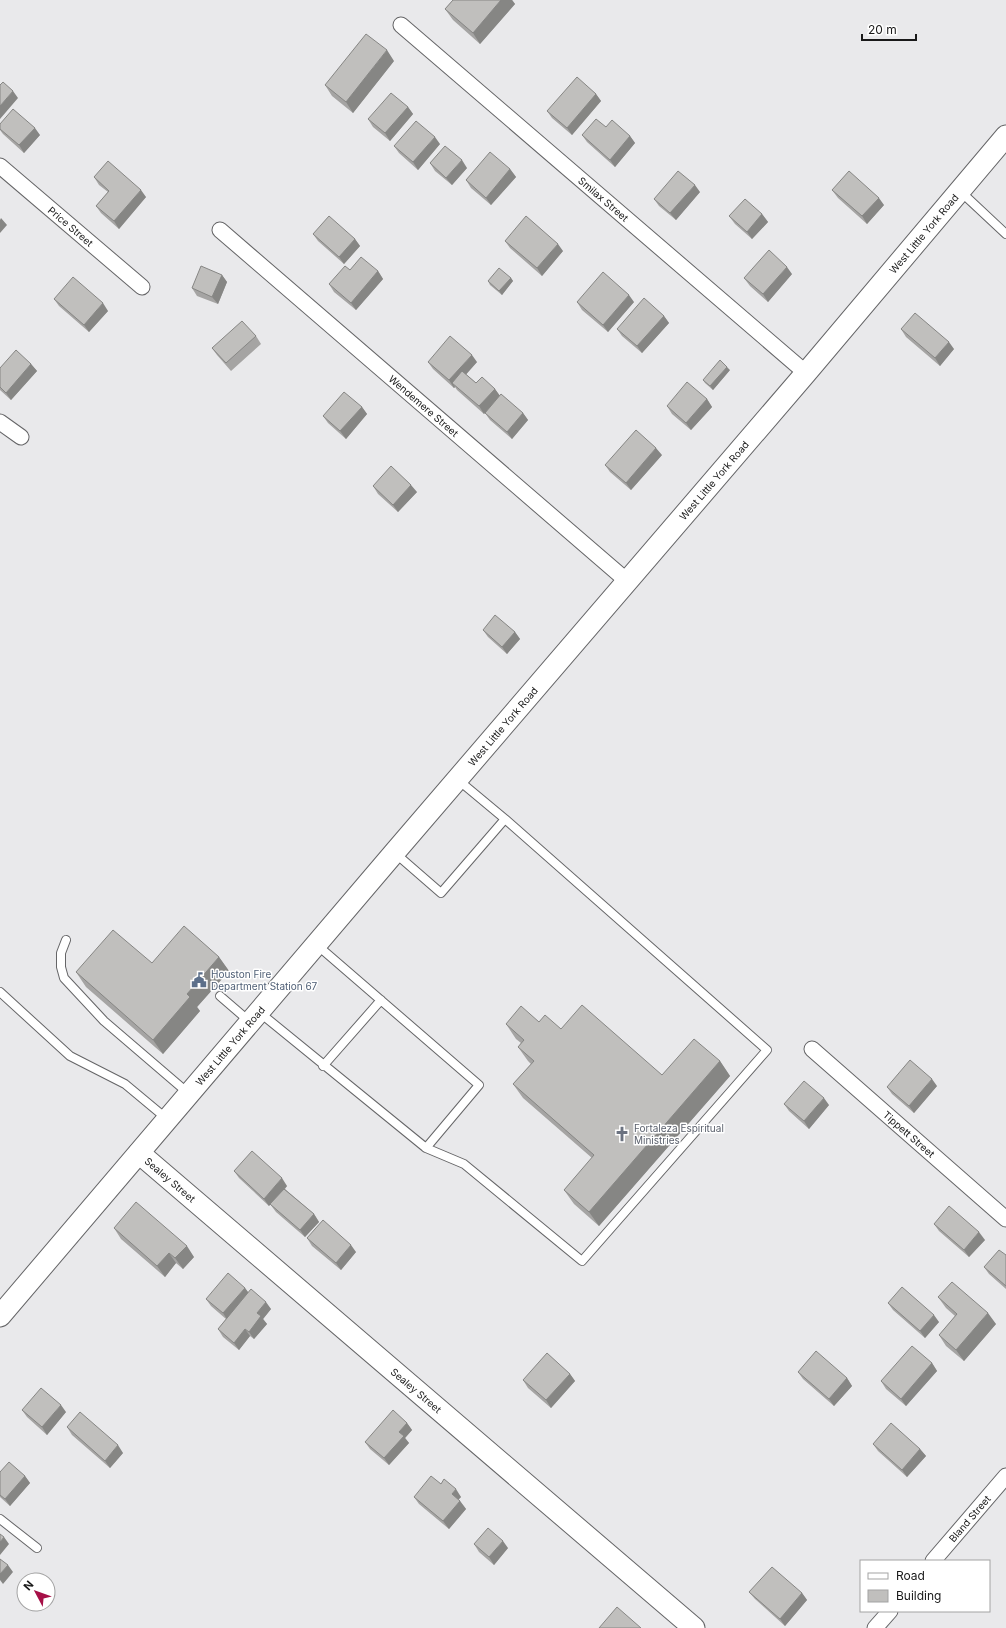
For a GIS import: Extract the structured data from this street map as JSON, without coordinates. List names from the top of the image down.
{
  "streets": {
    "street": [
      "Smilax Street",
      "Price Street",
      "West Little York Road",
      "Wendemere Street",
      "Tippett Street",
      "Sealey Street",
      "Bland Street"
    ]
  },
  "crossings": [
    ["Smilax Street", "West Little York Road"],
    ["West Little York Road", "Wendemere Street"],
    ["West Little York Road", "Sealey Street"]
  ],
  "places": {
    "public building": ["Houston Fire Department Station 67"],
    "church": ["Fortaleza Espiritual Ministries"]
  },
  "legend": ["Road", "Building"],
  "scale_bar": "20 m",
  "north": "top left"
}
